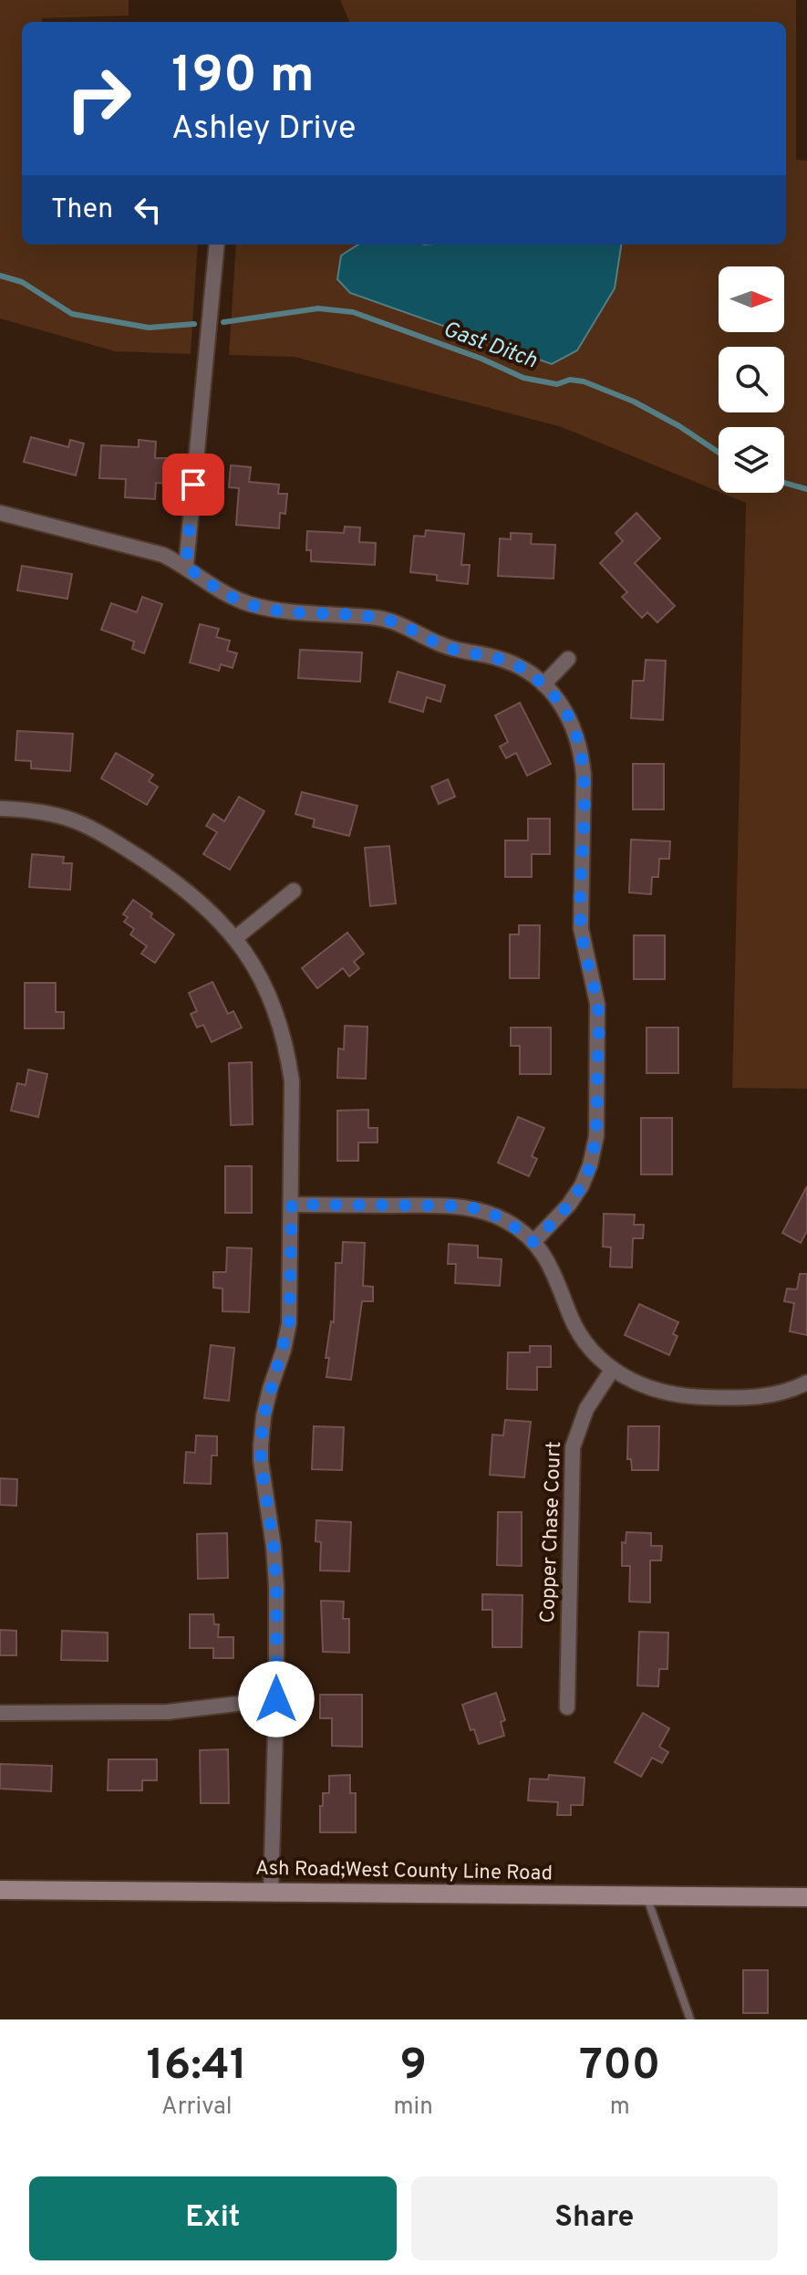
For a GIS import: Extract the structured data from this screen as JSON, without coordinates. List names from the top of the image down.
{
  "streets": {
    "main road": ["Ash Road;West County Line Road"],
    "street": ["Copper Chase Court"]
  },
  "water": ["Gast Ditch"],
  "north": "right",
  "page": {
    "turn": ["190 m", "Ashley Drive"],
    "then": "Then",
    "eta": [
      "16:41",
      "Arrival",
      "9",
      "min",
      "700",
      "m"
    ],
    "buttons": ["Exit", "Share"]
  }
}
